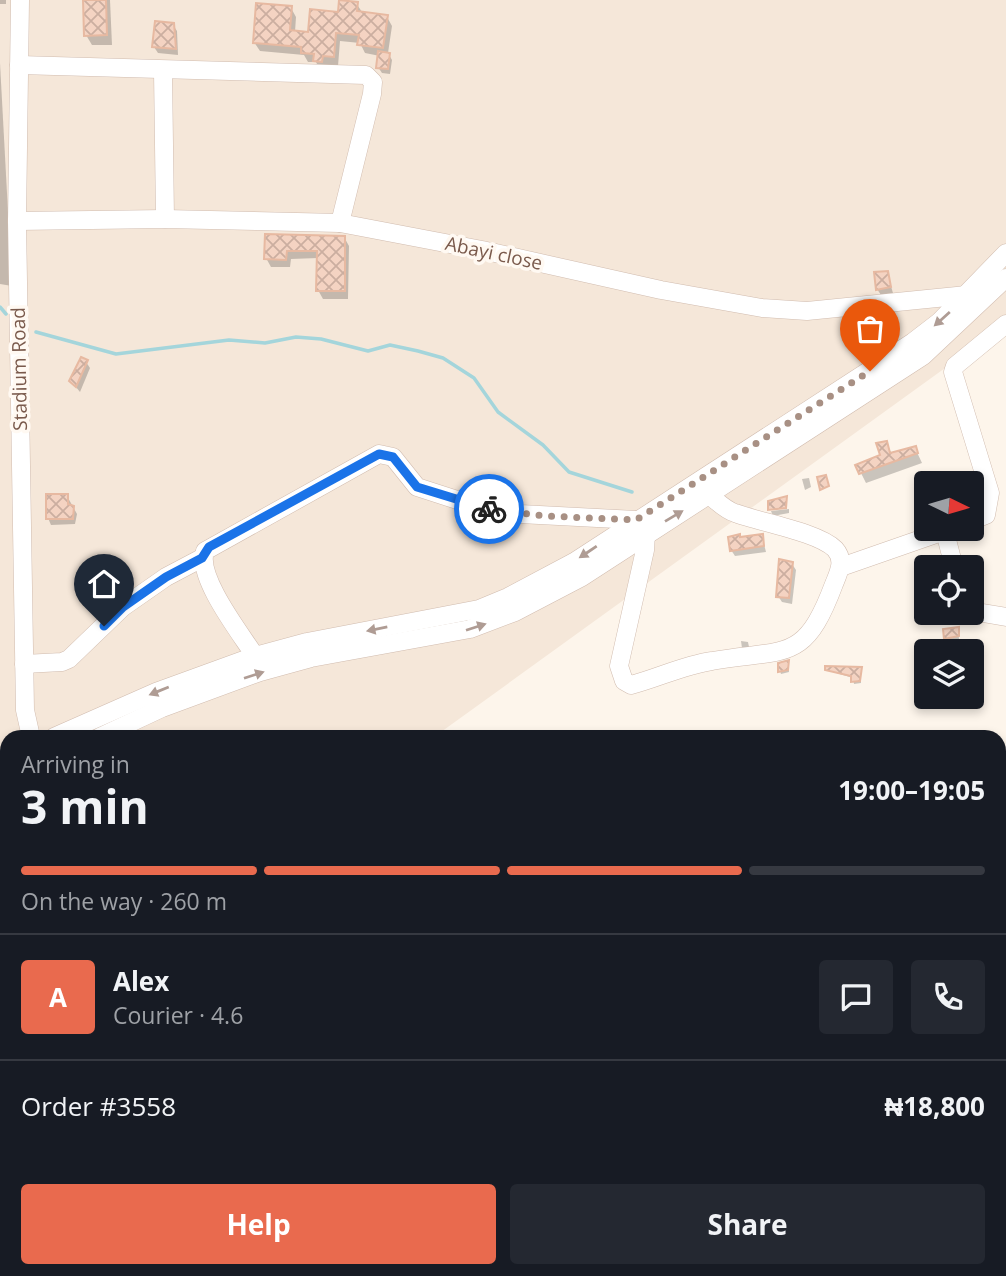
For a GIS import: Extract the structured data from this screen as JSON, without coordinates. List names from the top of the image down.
{
  "streets": {
    "street": ["Abayi close", "Stadium Road"]
  },
  "crossings": [
    ["Abayi close", "Stadium Road"]
  ],
  "north": "right",
  "page": {
    "heading": ["3 min", "Arriving in", "19:00–19:05"],
    "panel": [
      "Alex",
      "Courier · 4.6",
      "Order #3558",
      "₦18,800"
    ],
    "bar": "On the way · 260 m",
    "round": "A",
    "buttons": ["Help", "Share"]
  }
}
